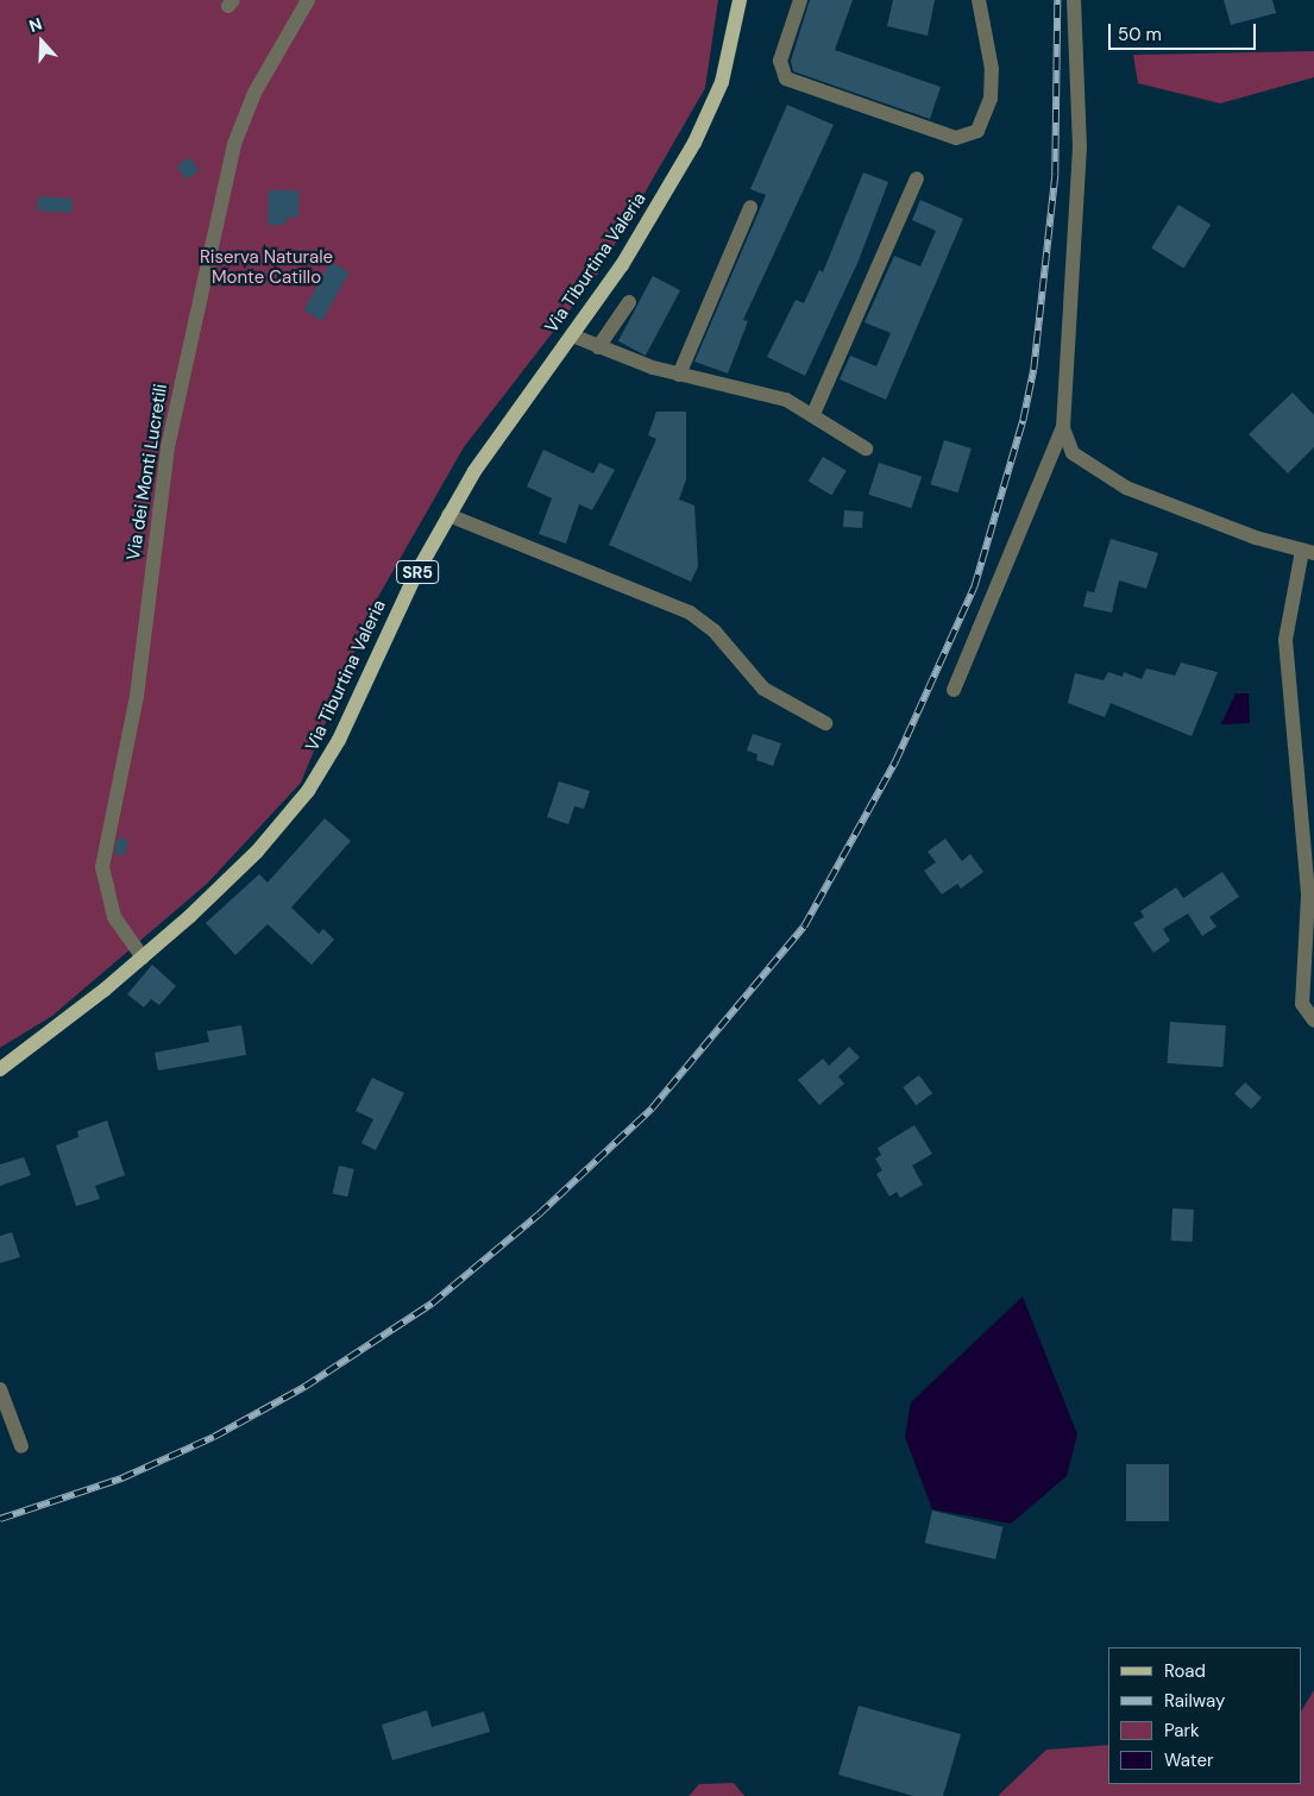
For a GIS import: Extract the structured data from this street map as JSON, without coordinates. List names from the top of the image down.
{
  "streets": {
    "main road": ["Via Tiburtina Valeria", "SR5"],
    "street": ["Via dei Monti Lucretili"]
  },
  "crossings": [
    ["Via Tiburtina Valeria", "Via dei Monti Lucretili"]
  ],
  "parks": ["Riserva Naturale Monte Catillo"],
  "legend": [
    "Road",
    "Railway",
    "Park",
    "Water"
  ],
  "scale_bar": "50 m",
  "north": "top"
}
